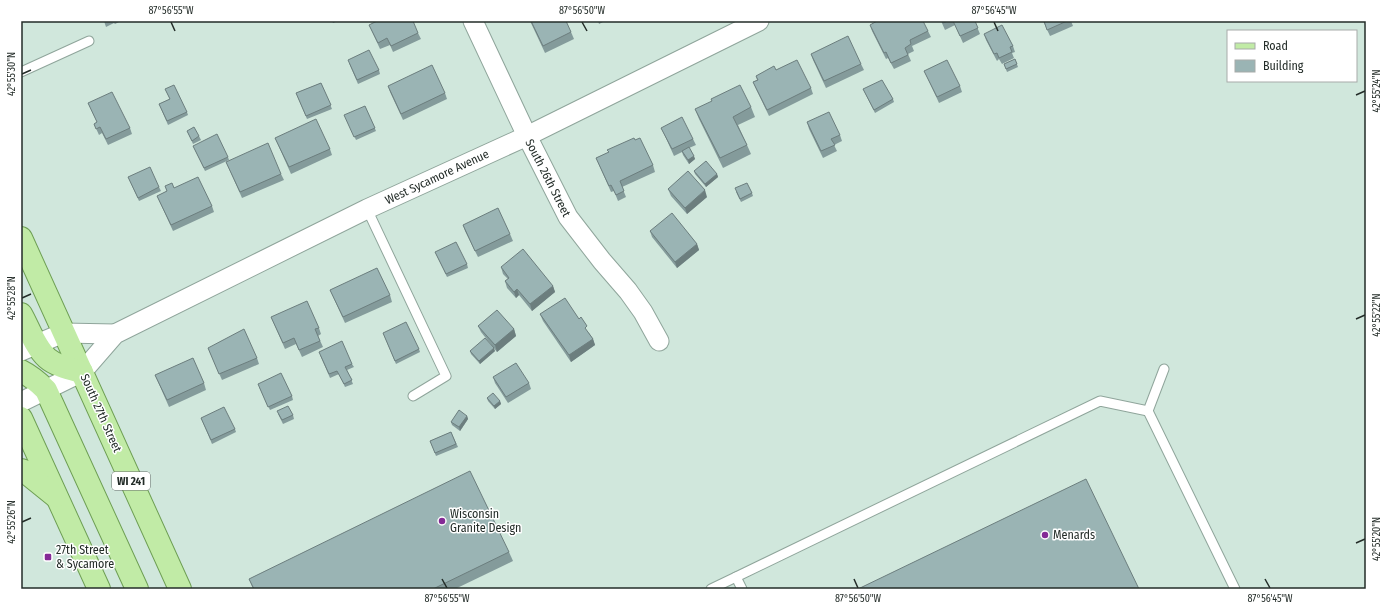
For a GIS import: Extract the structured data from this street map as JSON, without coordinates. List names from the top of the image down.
{
  "streets": {
    "main road": ["South 27th Street", "WI 241"],
    "street": ["West Sycamore Avenue", "South 26th Street"]
  },
  "crossings": [
    ["West Sycamore Avenue", "South 26th Street"],
    ["West Sycamore Avenue", "South 27th Street"]
  ],
  "places": {
    "other": ["Wisconsin Granite Design", "Menards"],
    "transit": ["27th Street & Sycamore"]
  },
  "legend": ["Road", "Building"],
  "coordinates": [
    "87°56'55\"W",
    "87°56'50\"W",
    "87°56'45\"W",
    "42°55'30\"N",
    "42°55'24\"N",
    "42°55'28\"N",
    "42°55'22\"N",
    "42°55'26\"N",
    "42°55'20\"N"
  ]
}
